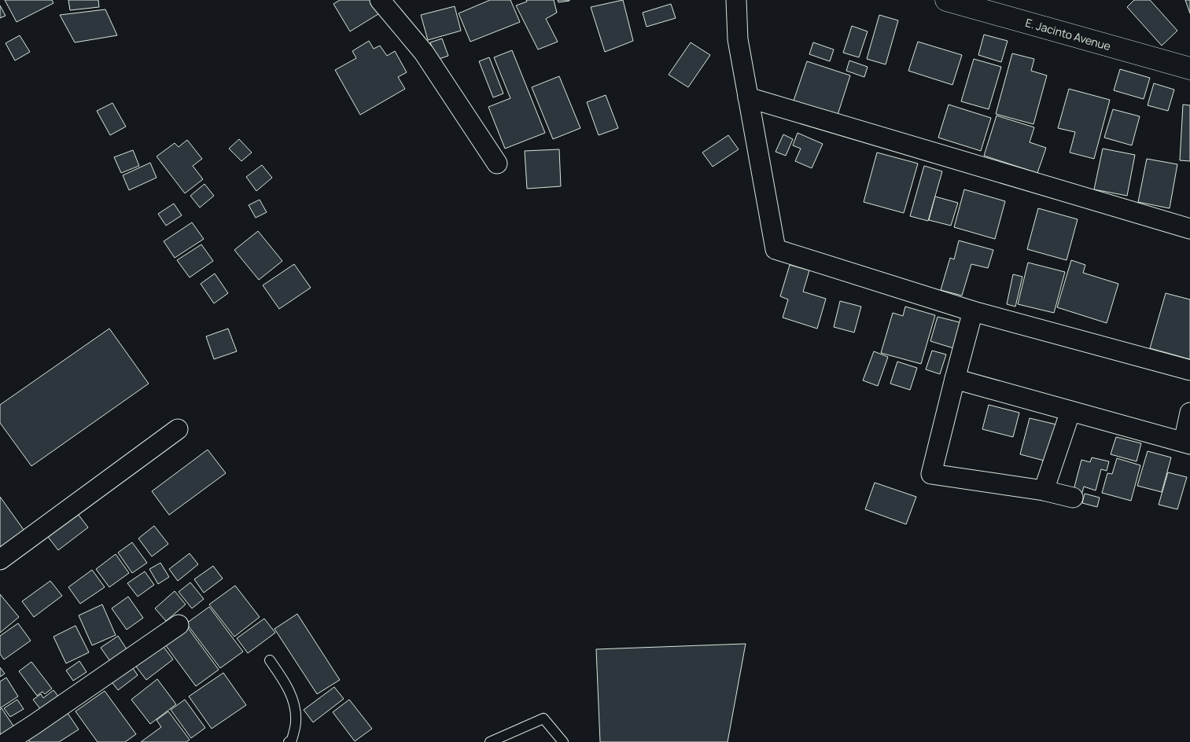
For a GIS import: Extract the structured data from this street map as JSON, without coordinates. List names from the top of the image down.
{
  "streets": {
    "main road": ["E. Jacinto Avenue"]
  }
}
